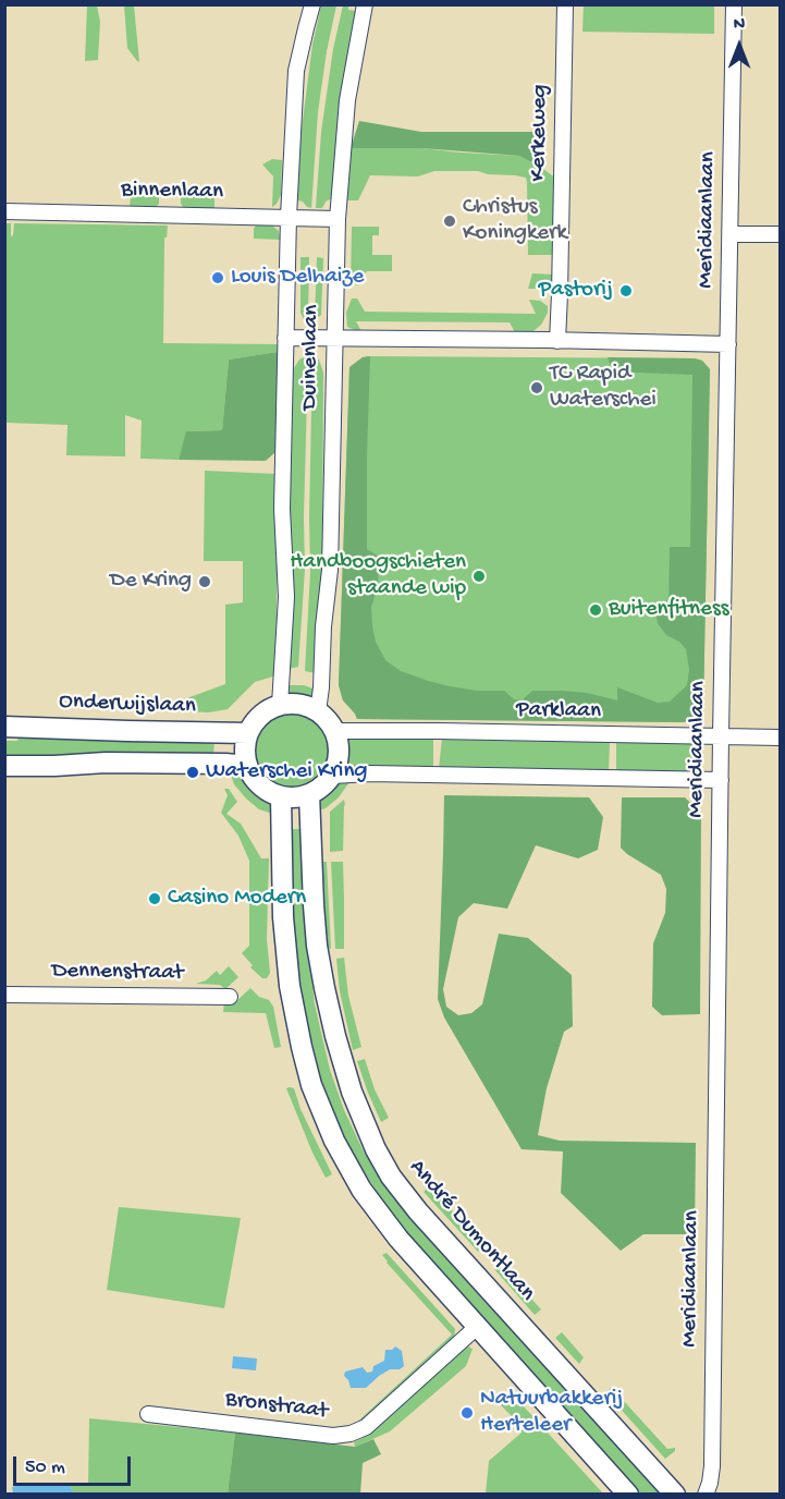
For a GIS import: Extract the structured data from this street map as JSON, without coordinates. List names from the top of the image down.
{
  "streets": {
    "main road": ["Onderwijslaan", "André Dumontlaan"],
    "street": [
      "Kerkeweg",
      "Binnenlaan",
      "Meridiaanlaan",
      "Duinenlaan",
      "Parklaan",
      "Dennenstraat",
      "Bronstraat"
    ]
  },
  "crossings": [
    ["Binnenlaan", "Duinenlaan"],
    ["Meridiaanlaan", "Parklaan"],
    ["Duinenlaan", "Onderwijslaan"],
    ["Duinenlaan", "Parklaan"],
    ["Duinenlaan", "André Dumontlaan"],
    ["Onderwijslaan", "Parklaan"],
    ["Onderwijslaan", "André Dumontlaan"],
    ["Parklaan", "André Dumontlaan"]
  ],
  "places": [
    "Christus Koningkerk",
    "Louis Delhaize",
    "Pastorij",
    "TC Rapid Waterschei",
    "Handboogschieten staande wip",
    "De Kring",
    "Buitenfitness",
    "Waterschei Kring",
    "Casino Modern",
    "Natuurbakkerij Herteleer"
  ],
  "scale_bar": "50 m",
  "north": "top"
}
